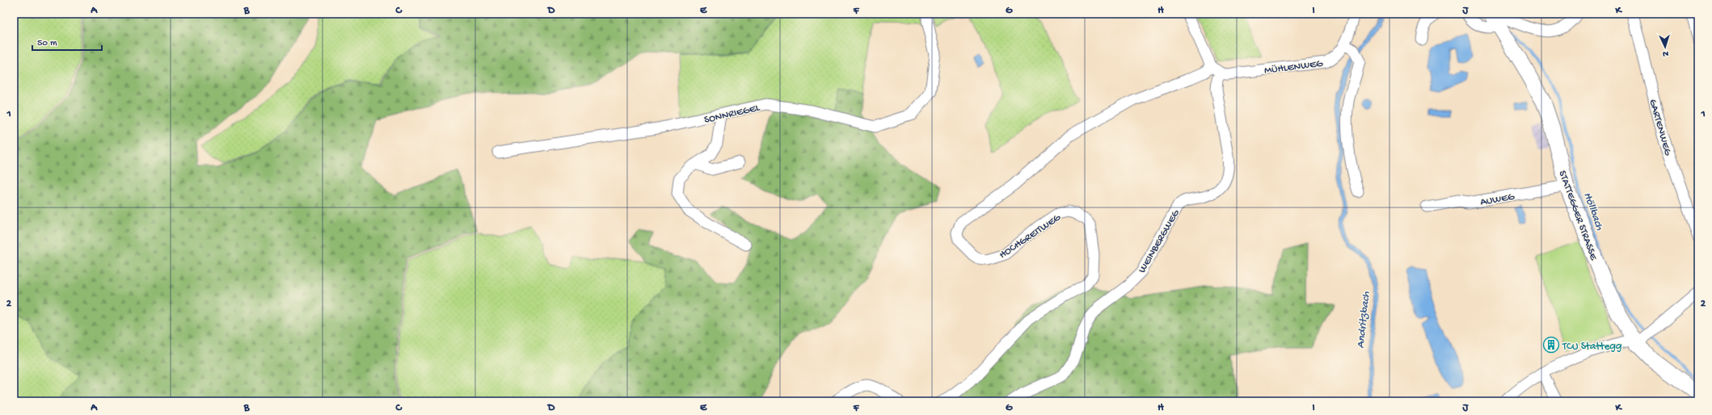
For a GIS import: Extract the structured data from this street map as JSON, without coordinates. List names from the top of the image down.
{
  "streets": {
    "main road": ["STATTEGGER STRASSE"],
    "street": [
      "MÜHLENWEG",
      "SONNRIEGEL",
      "GARTENWEG",
      "AUWEG",
      "HOCHGREITWEG",
      "WEINBERGWEG"
    ]
  },
  "crossings": [
    ["MÜHLENWEG", "WEINBERGWEG"],
    ["AUWEG", "STATTEGGER STRASSE"]
  ],
  "water": ["Höllbach", "Andritzbach"],
  "places": {
    "building": ["TCU Stattegg"]
  },
  "scale_bar": "50 m",
  "north": "bottom",
  "grid": {
    "columns": [
      "A",
      "B",
      "C",
      "D",
      "E",
      "F",
      "G",
      "H",
      "I",
      "J",
      "K"
    ],
    "rows": ["1", "2"]
  }
}
